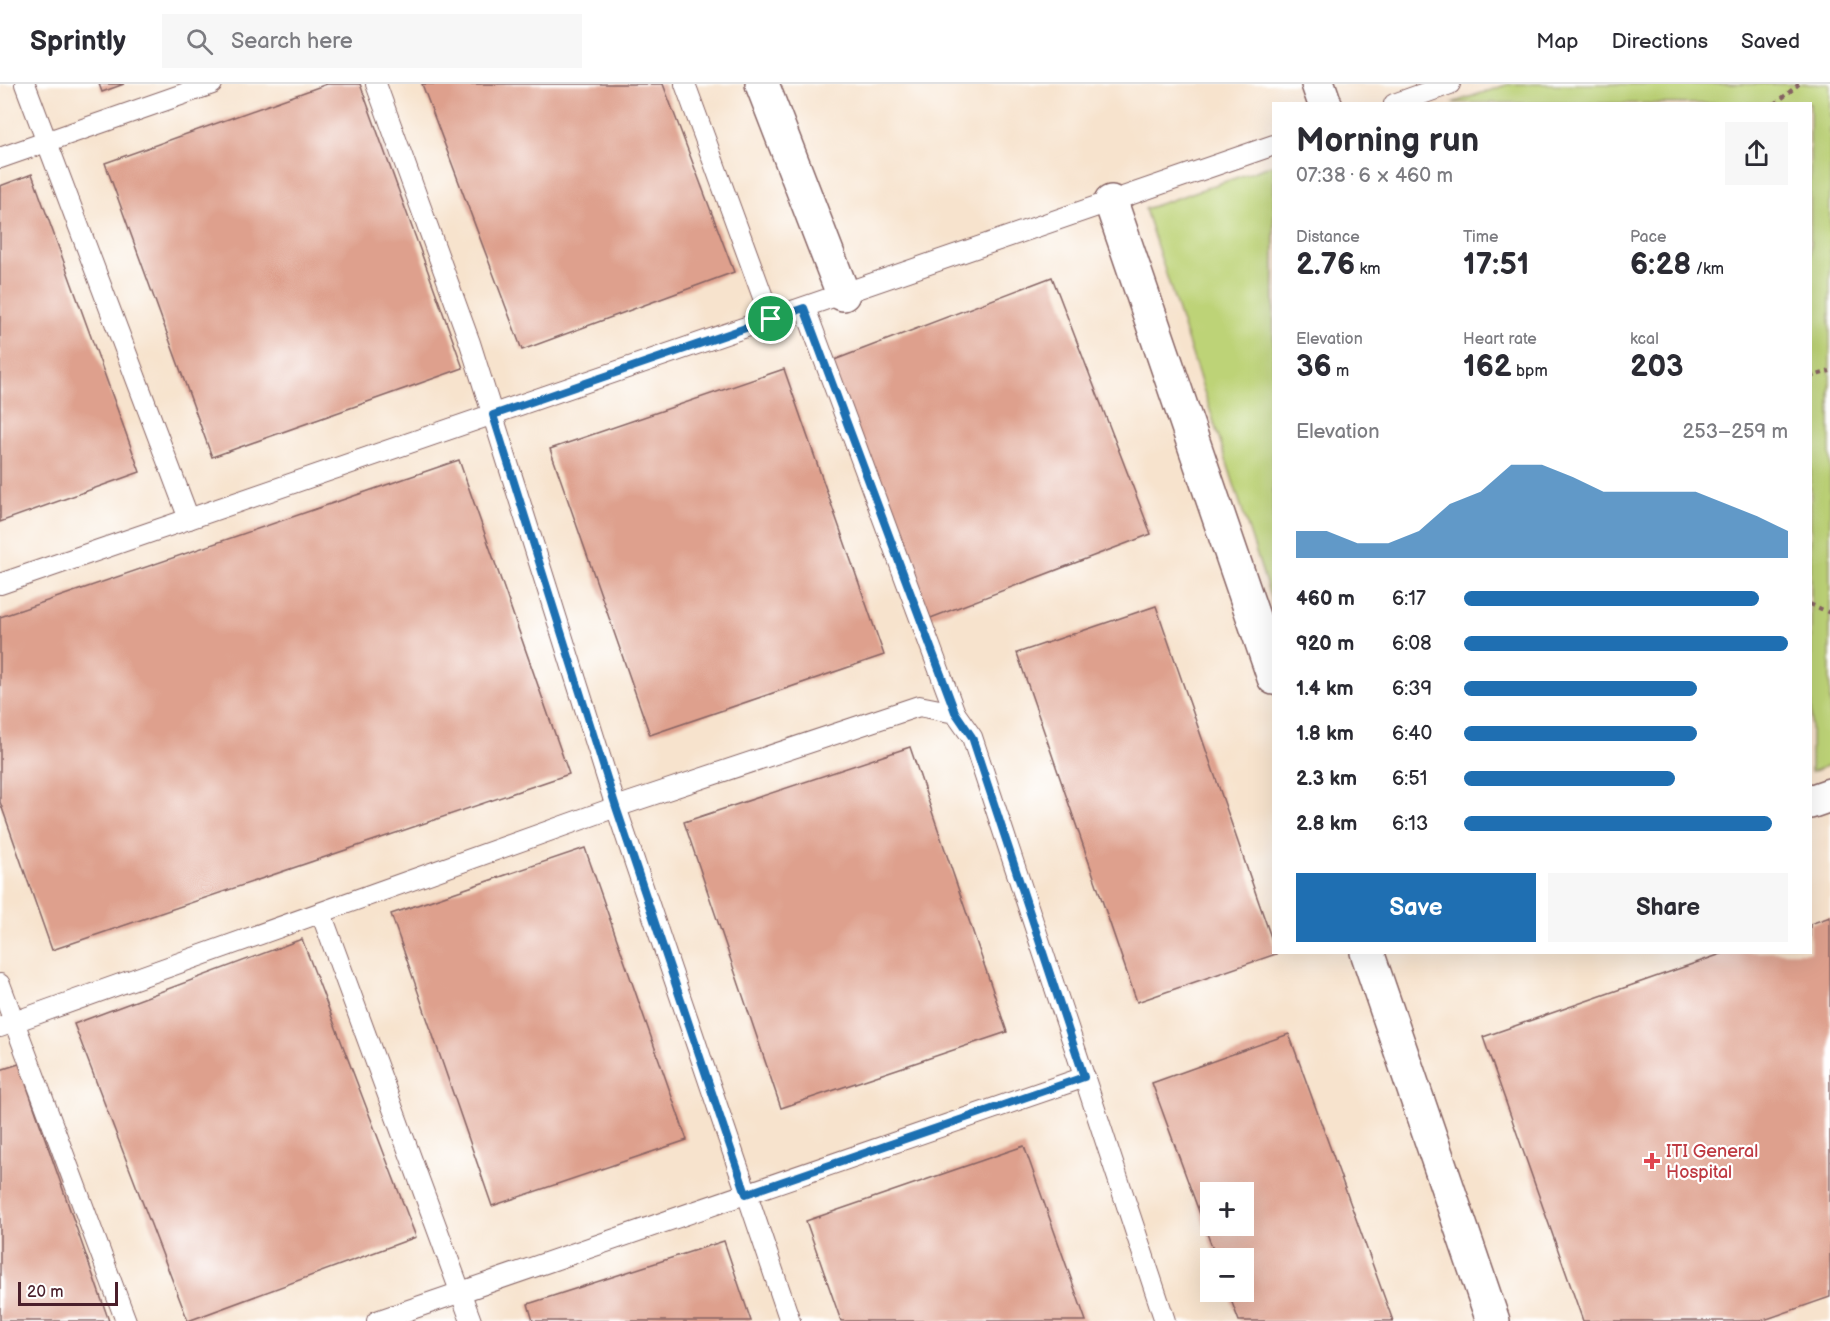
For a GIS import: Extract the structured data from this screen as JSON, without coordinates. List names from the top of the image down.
{
  "places": {
    "health": ["ITI General Hospital"]
  },
  "scale_bar": "20 m",
  "page": {
    "header": "Sprintly",
    "search": "Search here",
    "nav": ["Map", "Directions", "Saved"],
    "heading": ["Morning run", "07:38 · 6 × 460 m"],
    "stats": [
      ["Distance", "2.76 km"],
      ["Time", "17:51"],
      ["Pace", "6:28 /km"],
      ["Elevation", "36 m"],
      ["Heart rate", "162 bpm"],
      ["kcal", "203"]
    ],
    "chart": ["Elevation", "253–259 m"],
    "list": [
      {
        "name": "460 m",
        "note": "6:17"
      },
      {
        "name": "920 m",
        "note": "6:08"
      },
      {
        "name": "1.4 km",
        "note": "6:39"
      },
      {
        "name": "1.8 km",
        "note": "6:40"
      },
      {
        "name": "2.3 km",
        "note": "6:51"
      },
      {
        "name": "2.8 km",
        "note": "6:13"
      }
    ],
    "buttons": ["Save", "Share"],
    "map_buttons": ["+", "−"],
    "scale": "20 m"
  }
}
